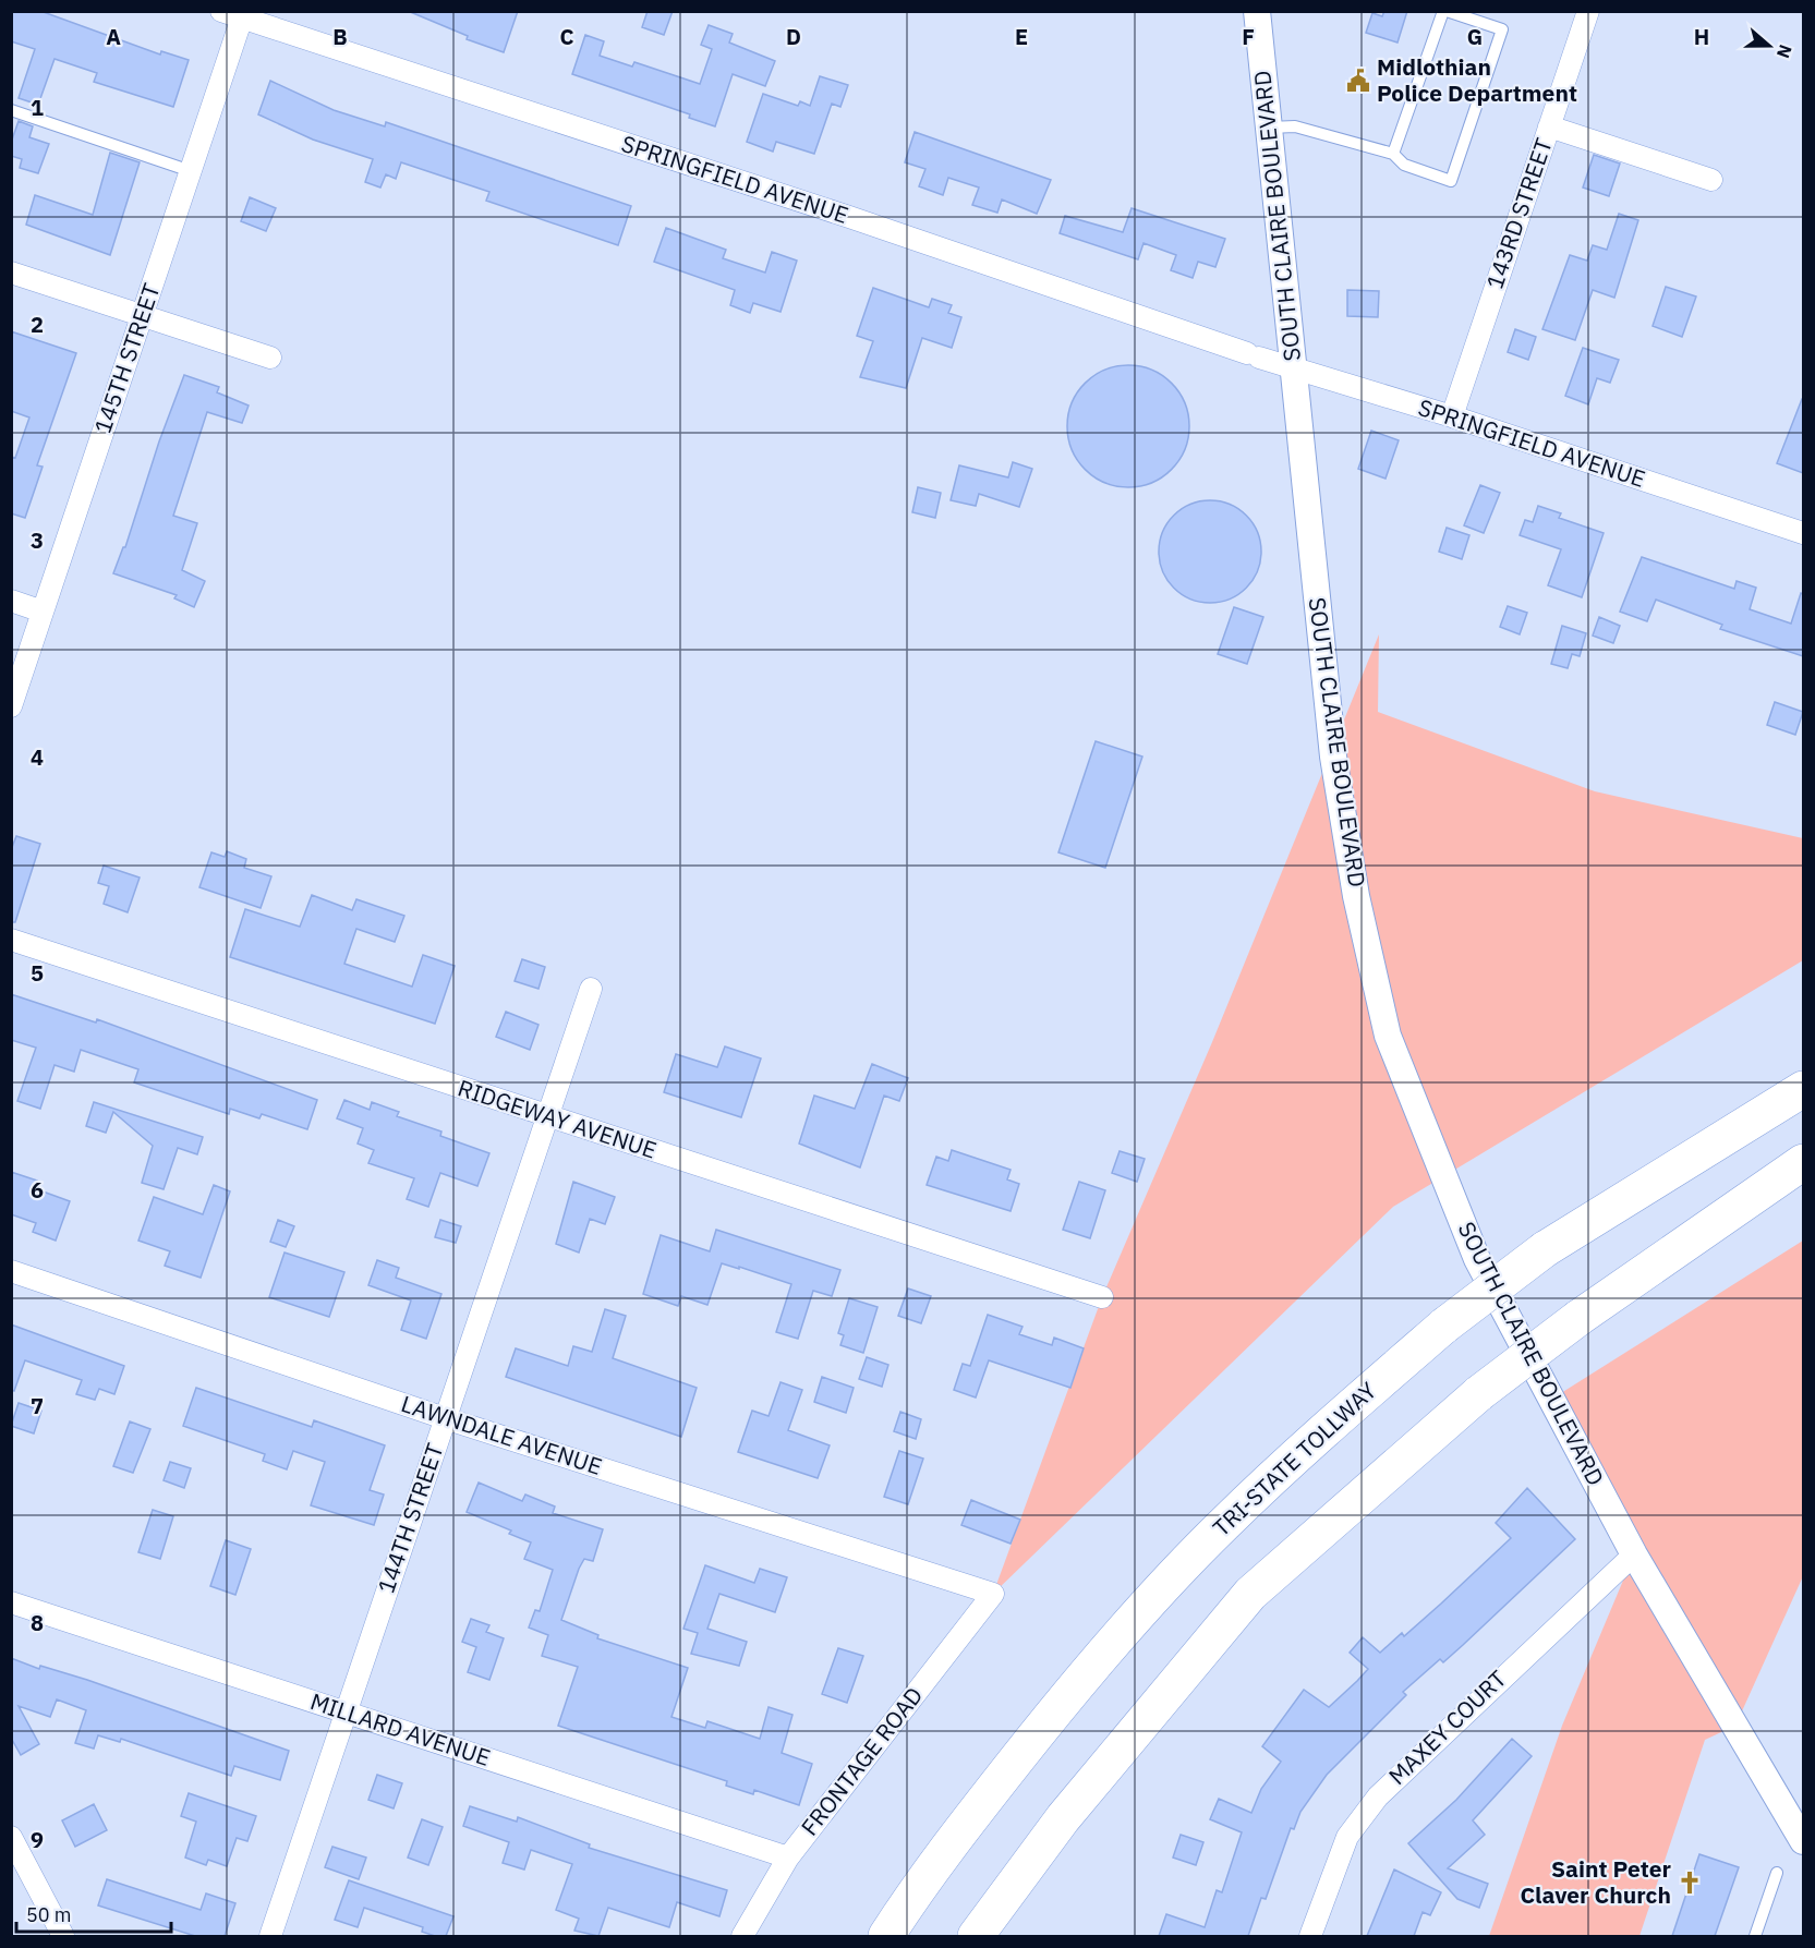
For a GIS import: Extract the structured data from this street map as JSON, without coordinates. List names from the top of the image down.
{
  "streets": {
    "highway": ["TRI-STATE TOLLWAY"],
    "street": [
      "SPRINGFIELD AVENUE",
      "143RD STREET",
      "SOUTH CLAIRE BOULEVARD",
      "145TH STREET",
      "RIDGEWAY AVENUE",
      "LAWNDALE AVENUE",
      "144TH STREET",
      "MAXEY COURT",
      "MILLARD AVENUE",
      "FRONTAGE ROAD"
    ]
  },
  "crossings": [
    ["SPRINGFIELD AVENUE", "143RD STREET"],
    ["SPRINGFIELD AVENUE", "SOUTH CLAIRE BOULEVARD"],
    ["SPRINGFIELD AVENUE", "145TH STREET"],
    ["SOUTH CLAIRE BOULEVARD", "MAXEY COURT"],
    ["RIDGEWAY AVENUE", "144TH STREET"],
    ["LAWNDALE AVENUE", "144TH STREET"],
    ["LAWNDALE AVENUE", "FRONTAGE ROAD"],
    ["144TH STREET", "MILLARD AVENUE"],
    ["MILLARD AVENUE", "FRONTAGE ROAD"]
  ],
  "places": {
    "public building": ["Midlothian Police Department"],
    "church": ["Saint Peter Claver Church"]
  },
  "scale_bar": "50 m",
  "north": "right",
  "grid": {
    "columns": [
      "A",
      "B",
      "C",
      "D",
      "E",
      "F",
      "G",
      "H"
    ],
    "rows": [
      "1",
      "2",
      "3",
      "4",
      "5",
      "6",
      "7",
      "8",
      "9"
    ]
  }
}
